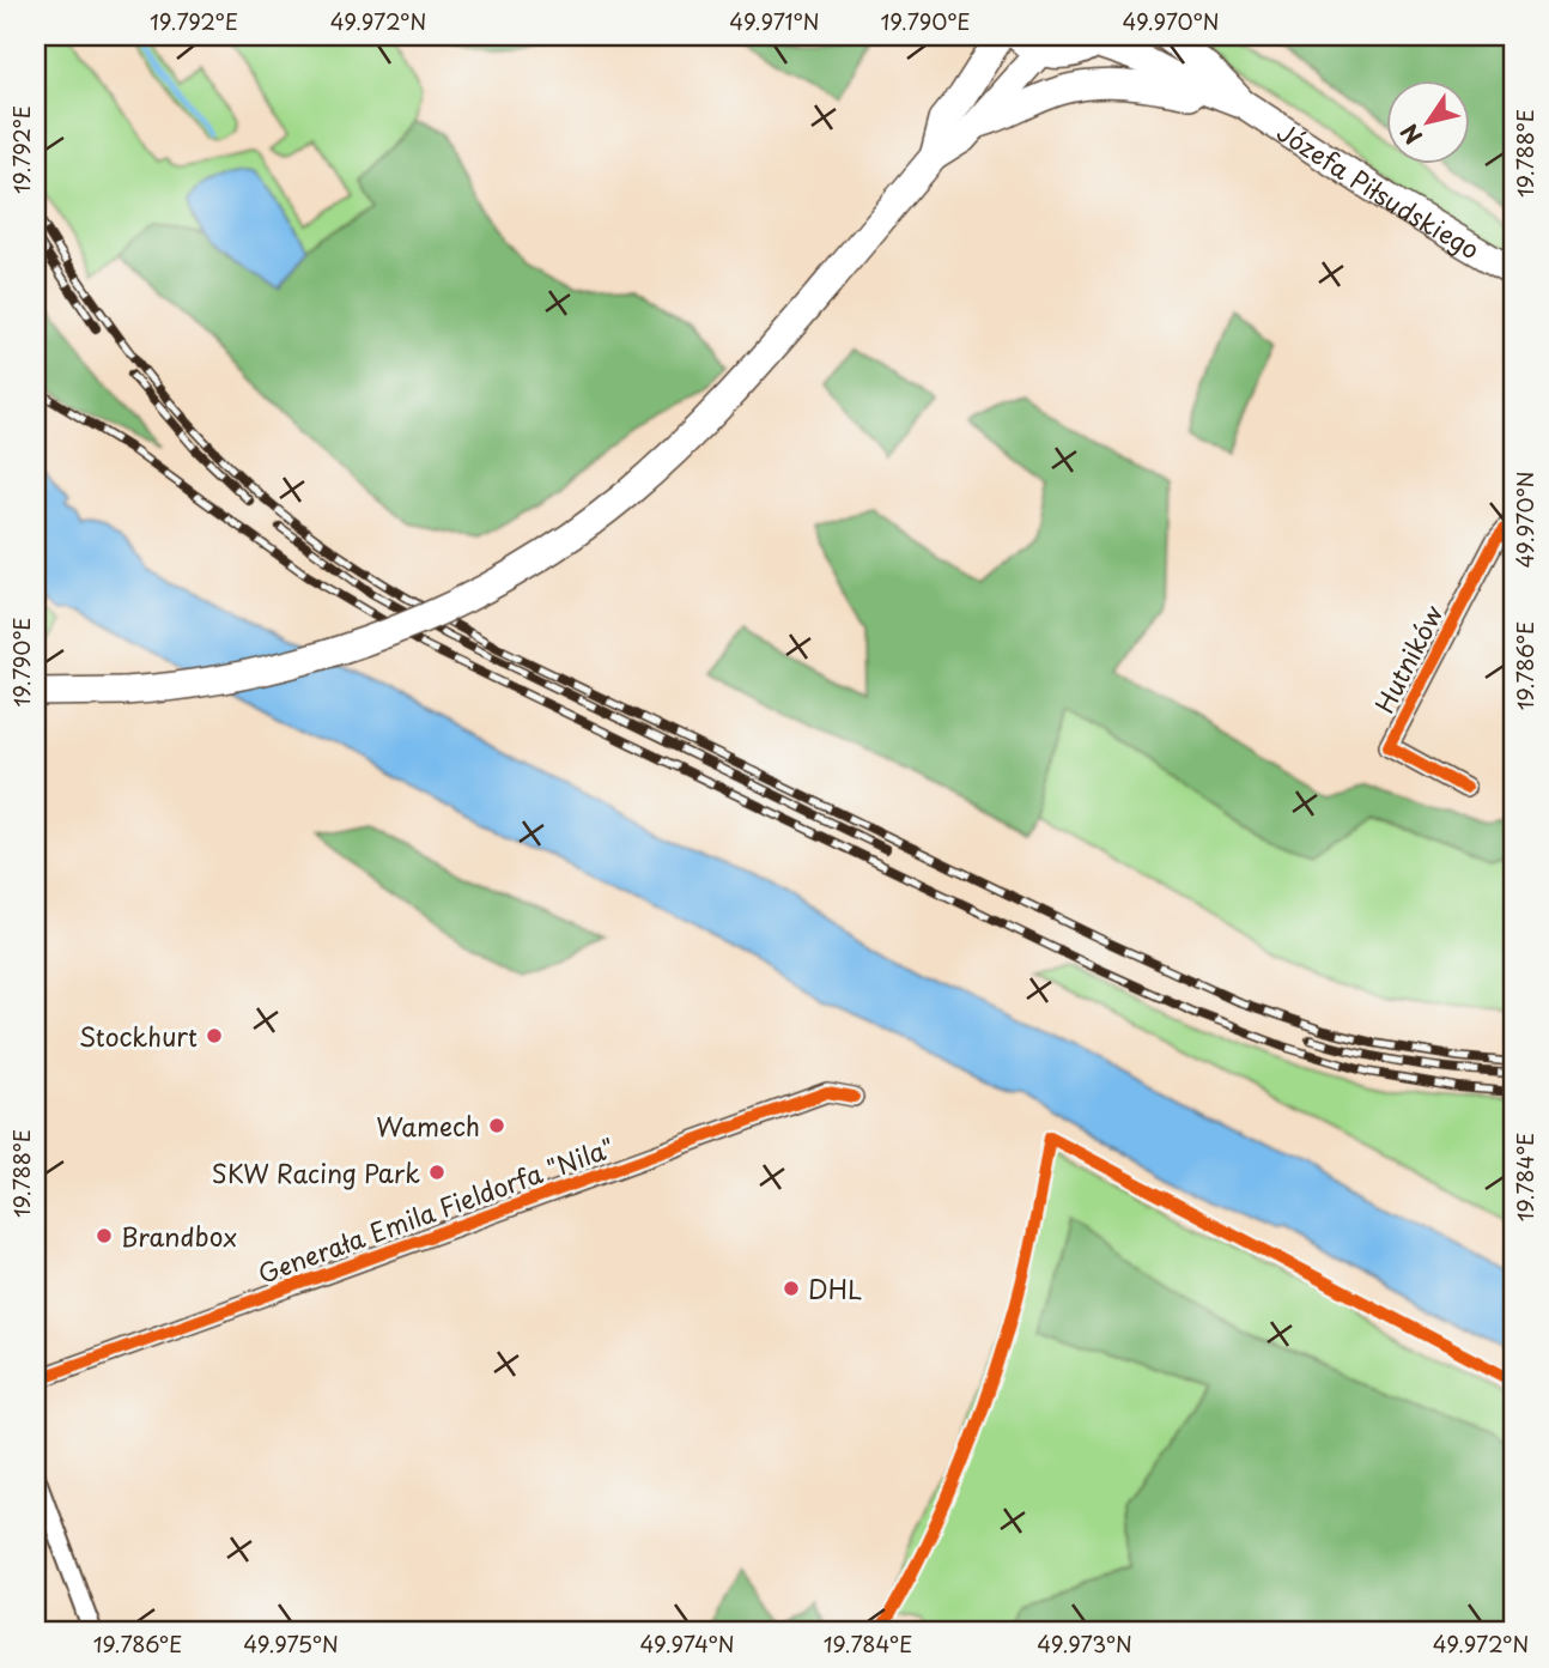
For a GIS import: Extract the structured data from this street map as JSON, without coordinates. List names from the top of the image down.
{
  "streets": {
    "main road": ["Józefa Piłsudskiego"],
    "street": ["Hutników", "Generała Emila Fieldorfa \"Nila\""]
  },
  "places": [
    "Stockhurt",
    "Wamech",
    "SKW Racing Park",
    "Brandbox",
    "DHL"
  ],
  "north": "bottom left",
  "coordinates": [
    "19.792°E",
    "49.972°N",
    "49.971°N",
    "19.790°E",
    "49.970°N",
    "19.788°E",
    "19.786°E",
    "19.784°E",
    "49.975°N",
    "49.974°N",
    "49.973°N"
  ]
}
